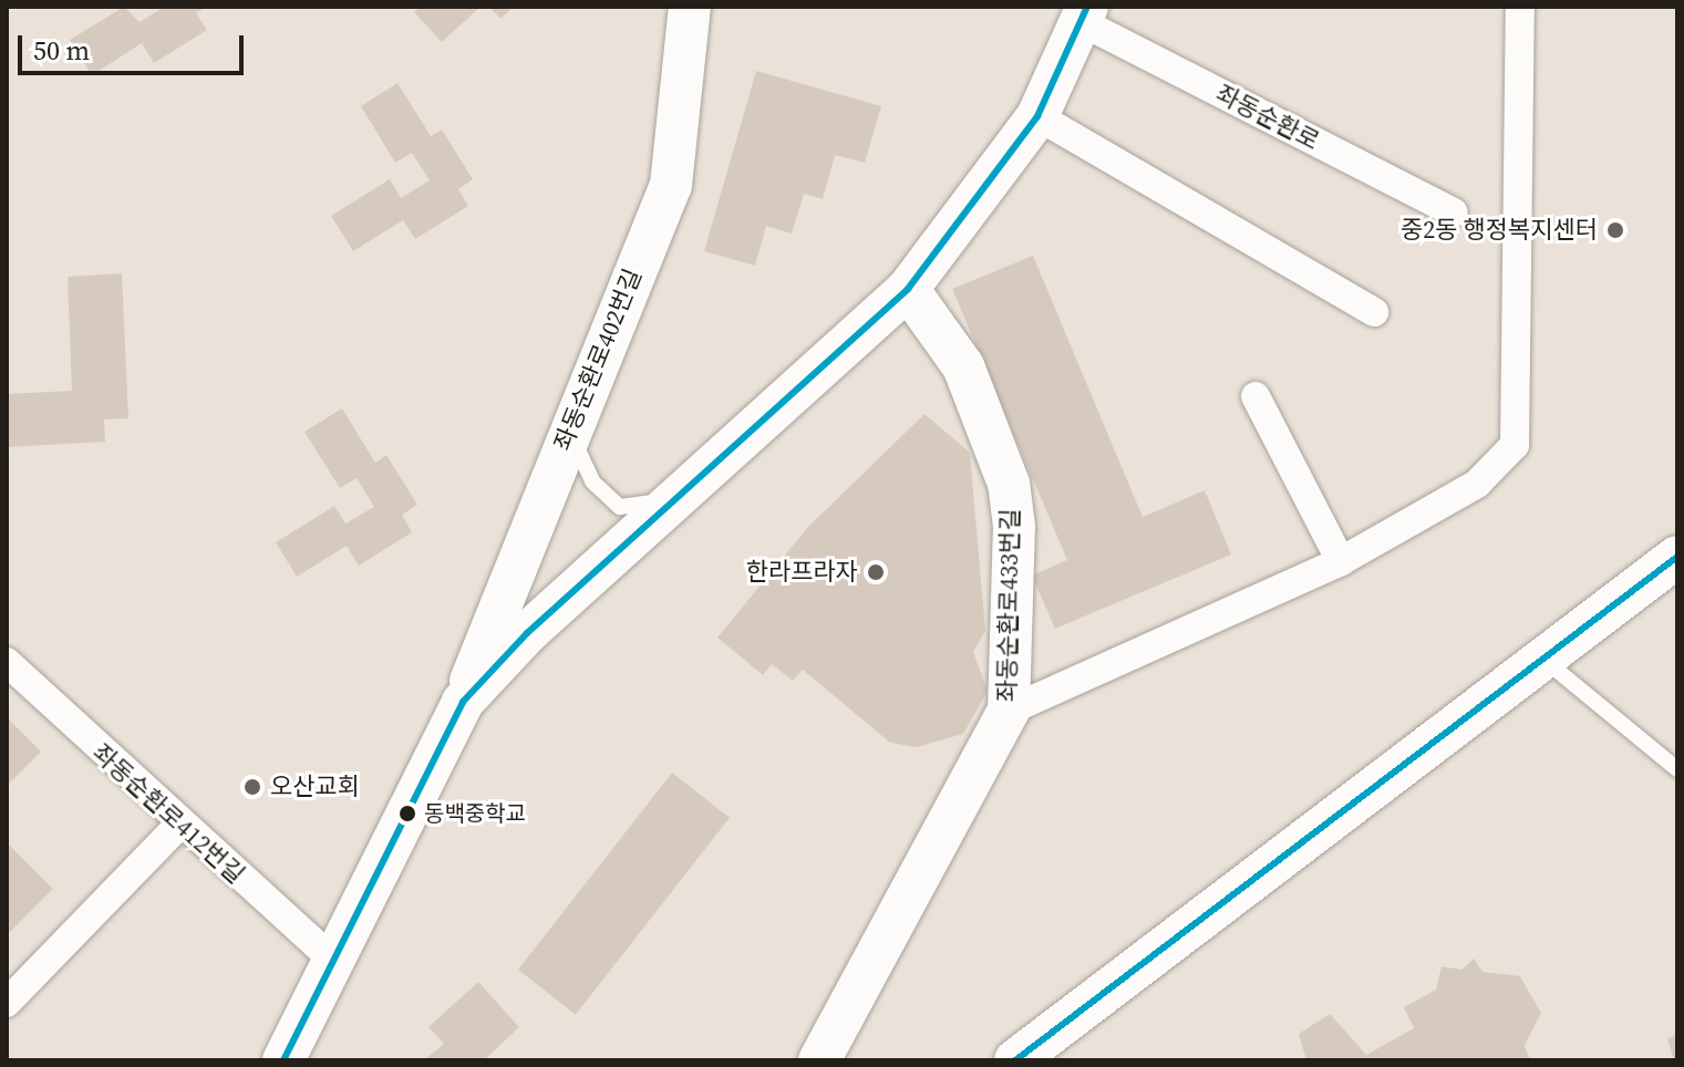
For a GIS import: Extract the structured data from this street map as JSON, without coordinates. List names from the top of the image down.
{
  "streets": {
    "street": [
      "좌동순환로",
      "좌동순환로402번길",
      "좌동순환로433번길",
      "좌동순환로412번길"
    ]
  },
  "crossings": [
    ["좌동순환로", "좌동순환로402번길"],
    ["좌동순환로", "좌동순환로433번길"],
    ["좌동순환로", "좌동순환로412번길"]
  ],
  "places": [
    "중2동 행정복지센터",
    "한라프라자",
    "오산교회",
    "동백중학교"
  ],
  "scale_bar": "50 m"
}
